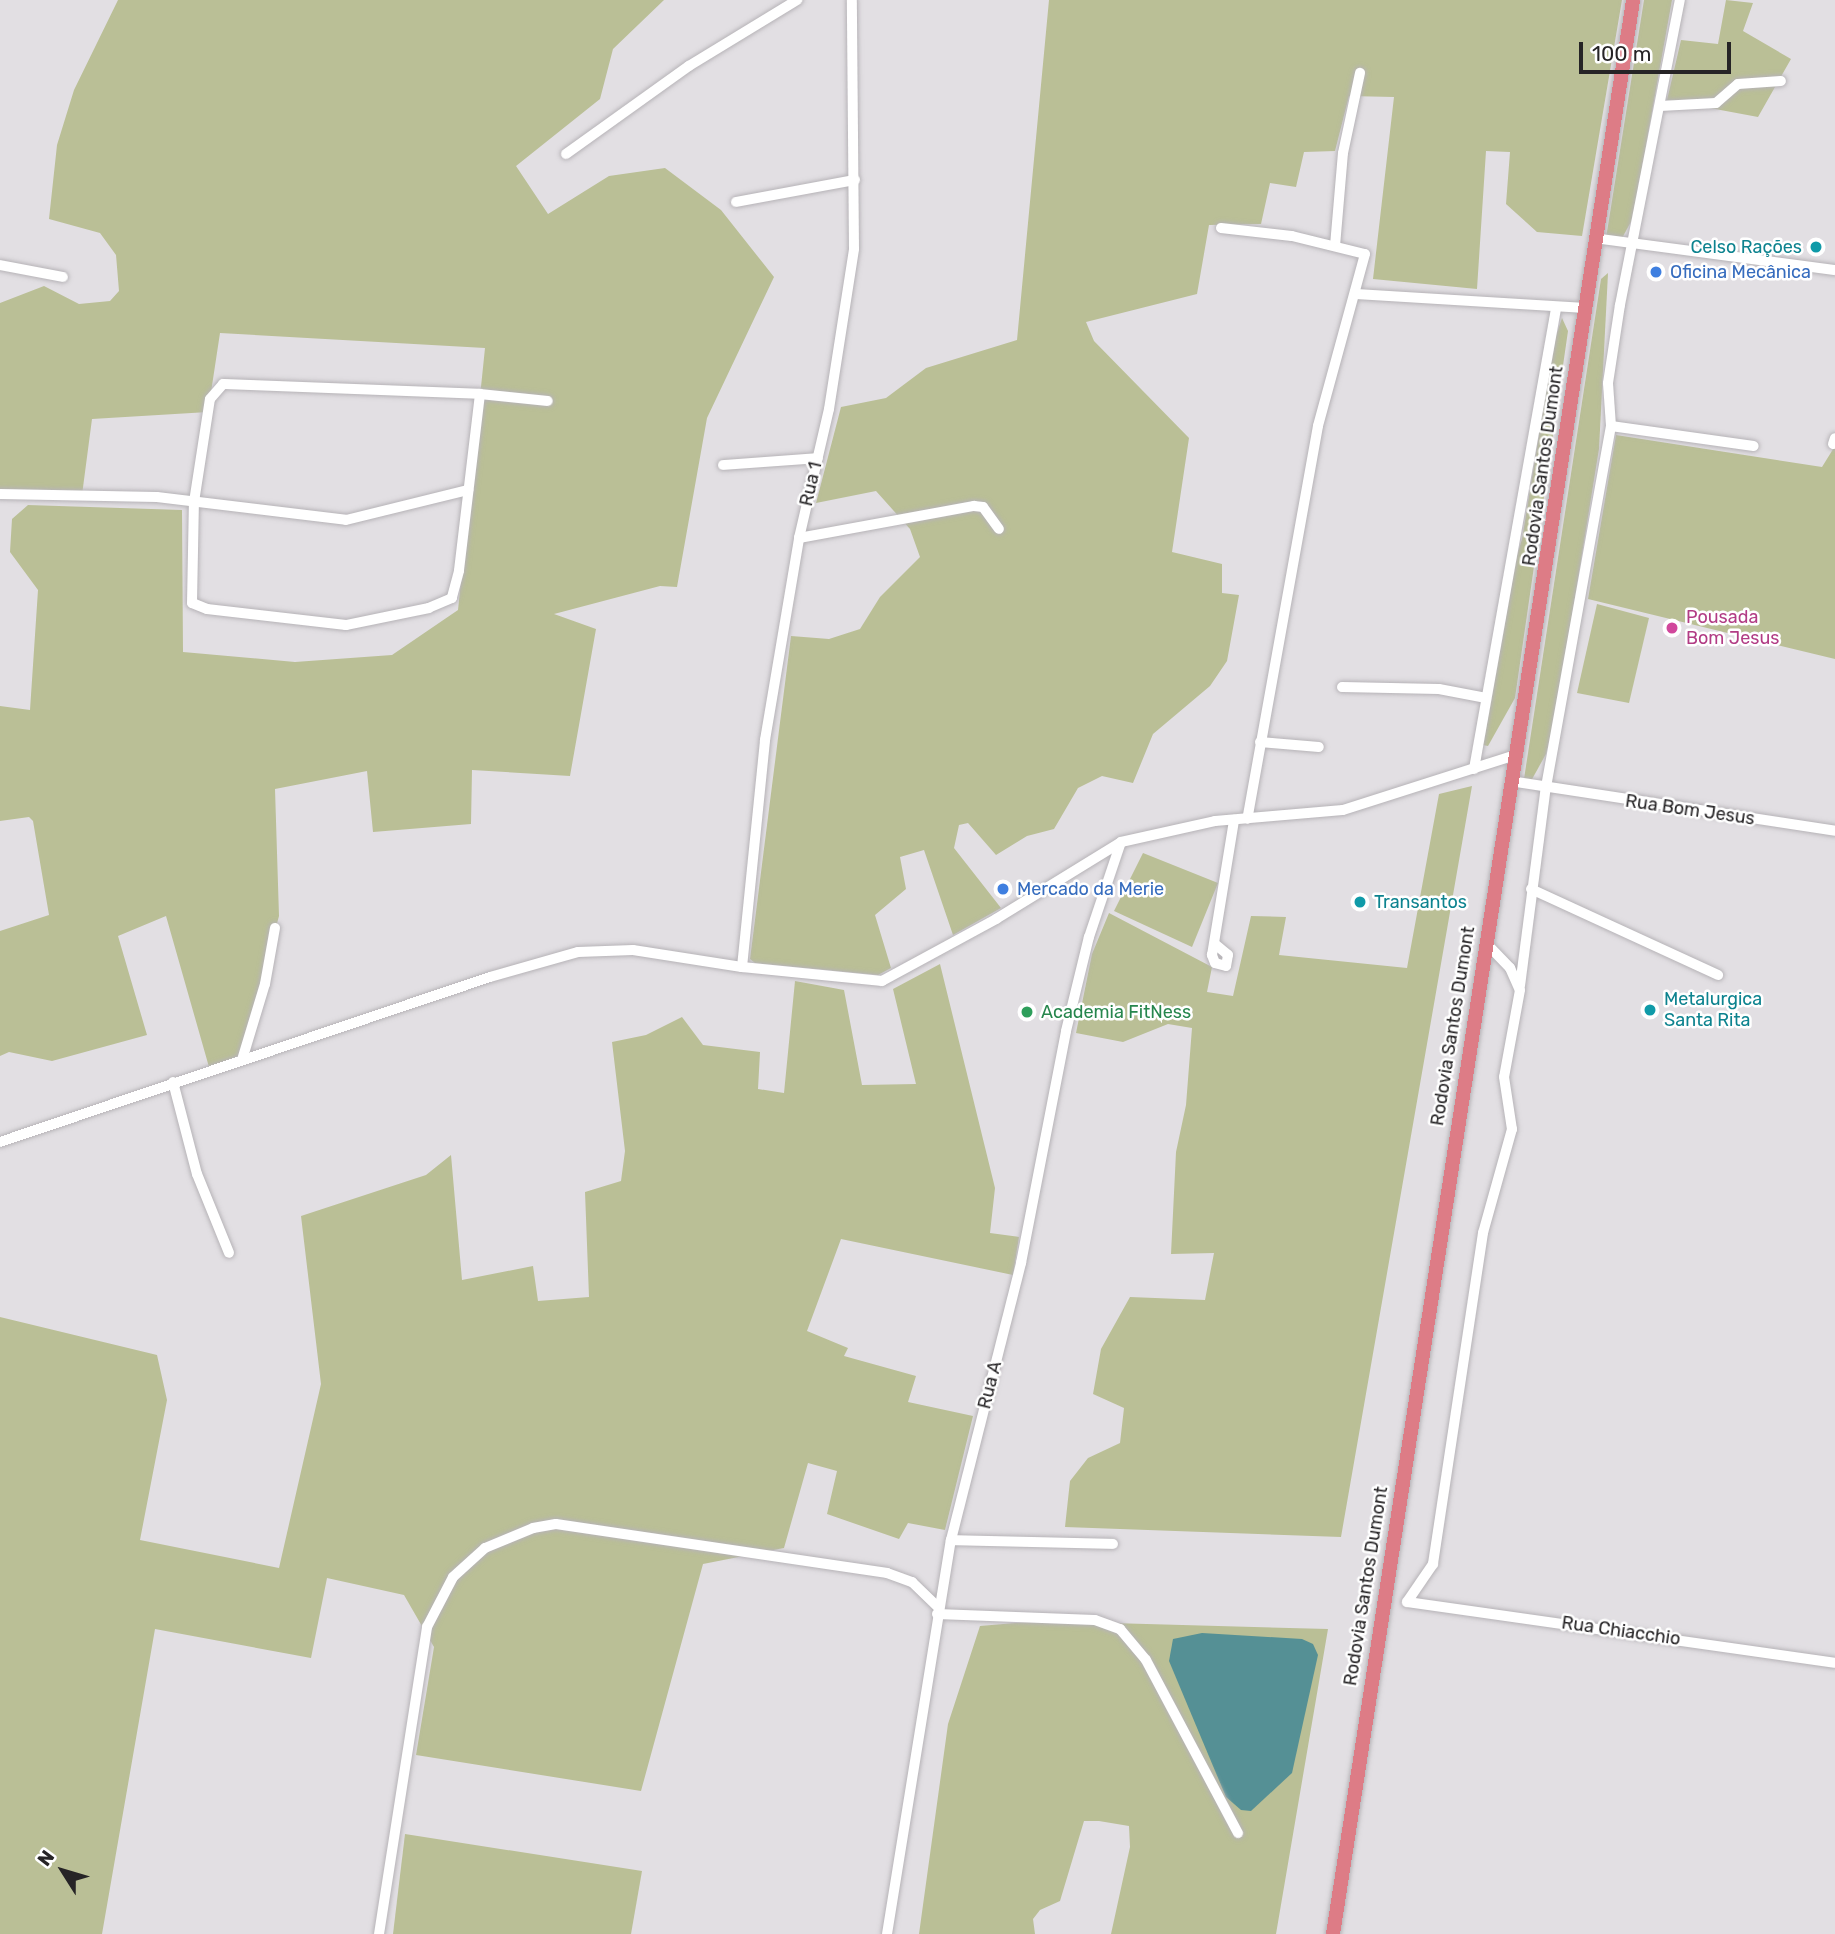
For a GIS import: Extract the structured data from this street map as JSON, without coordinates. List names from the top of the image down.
{
  "streets": {
    "highway": ["Rodovia Santos Dumont"],
    "street": [
      "Rua 1",
      "Rua Bom Jesus",
      "Rua A",
      "Rua Chiacchio"
    ]
  },
  "crossings": [
    ["Rodovia Santos Dumont", "Rua Bom Jesus"]
  ],
  "places": [
    "Celso Rações",
    "Oficina Mecânica",
    "Pousada Bom Jesus",
    "Mercado da Merie",
    "Transantos",
    "Metalurgica Santa Rita",
    "Academia FitNess"
  ],
  "scale_bar": "100 m",
  "north": "top left"
}
